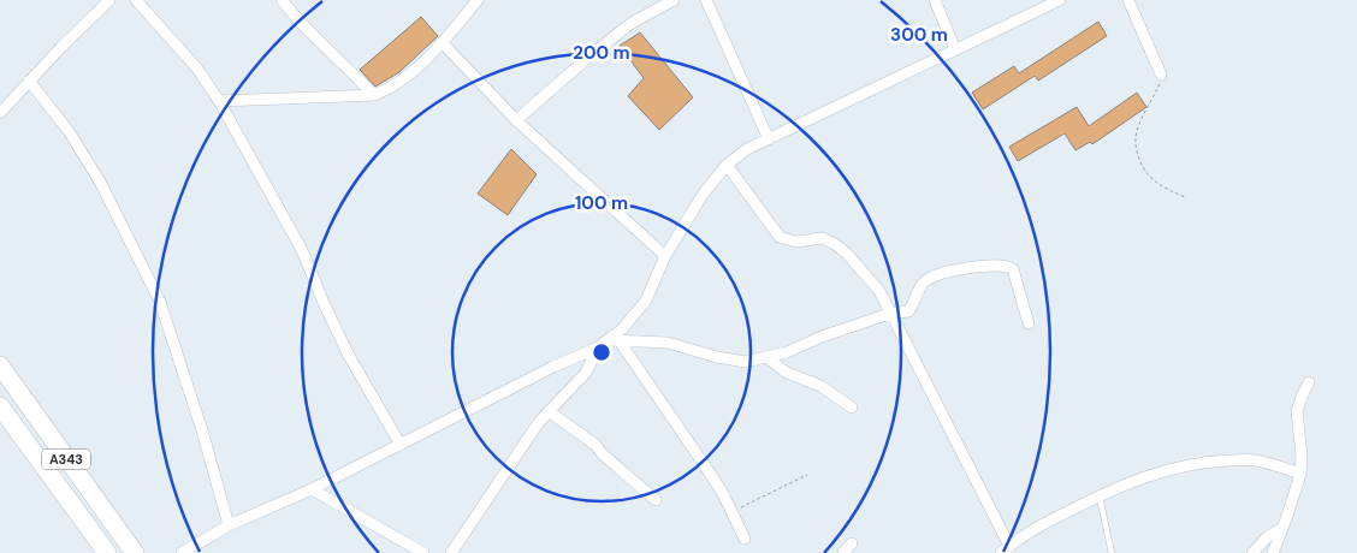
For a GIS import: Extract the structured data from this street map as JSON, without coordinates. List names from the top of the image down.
{
  "streets": {
    "highway": ["A343"]
  },
  "rings": ["300 m", "200 m", "100 m"]
}
